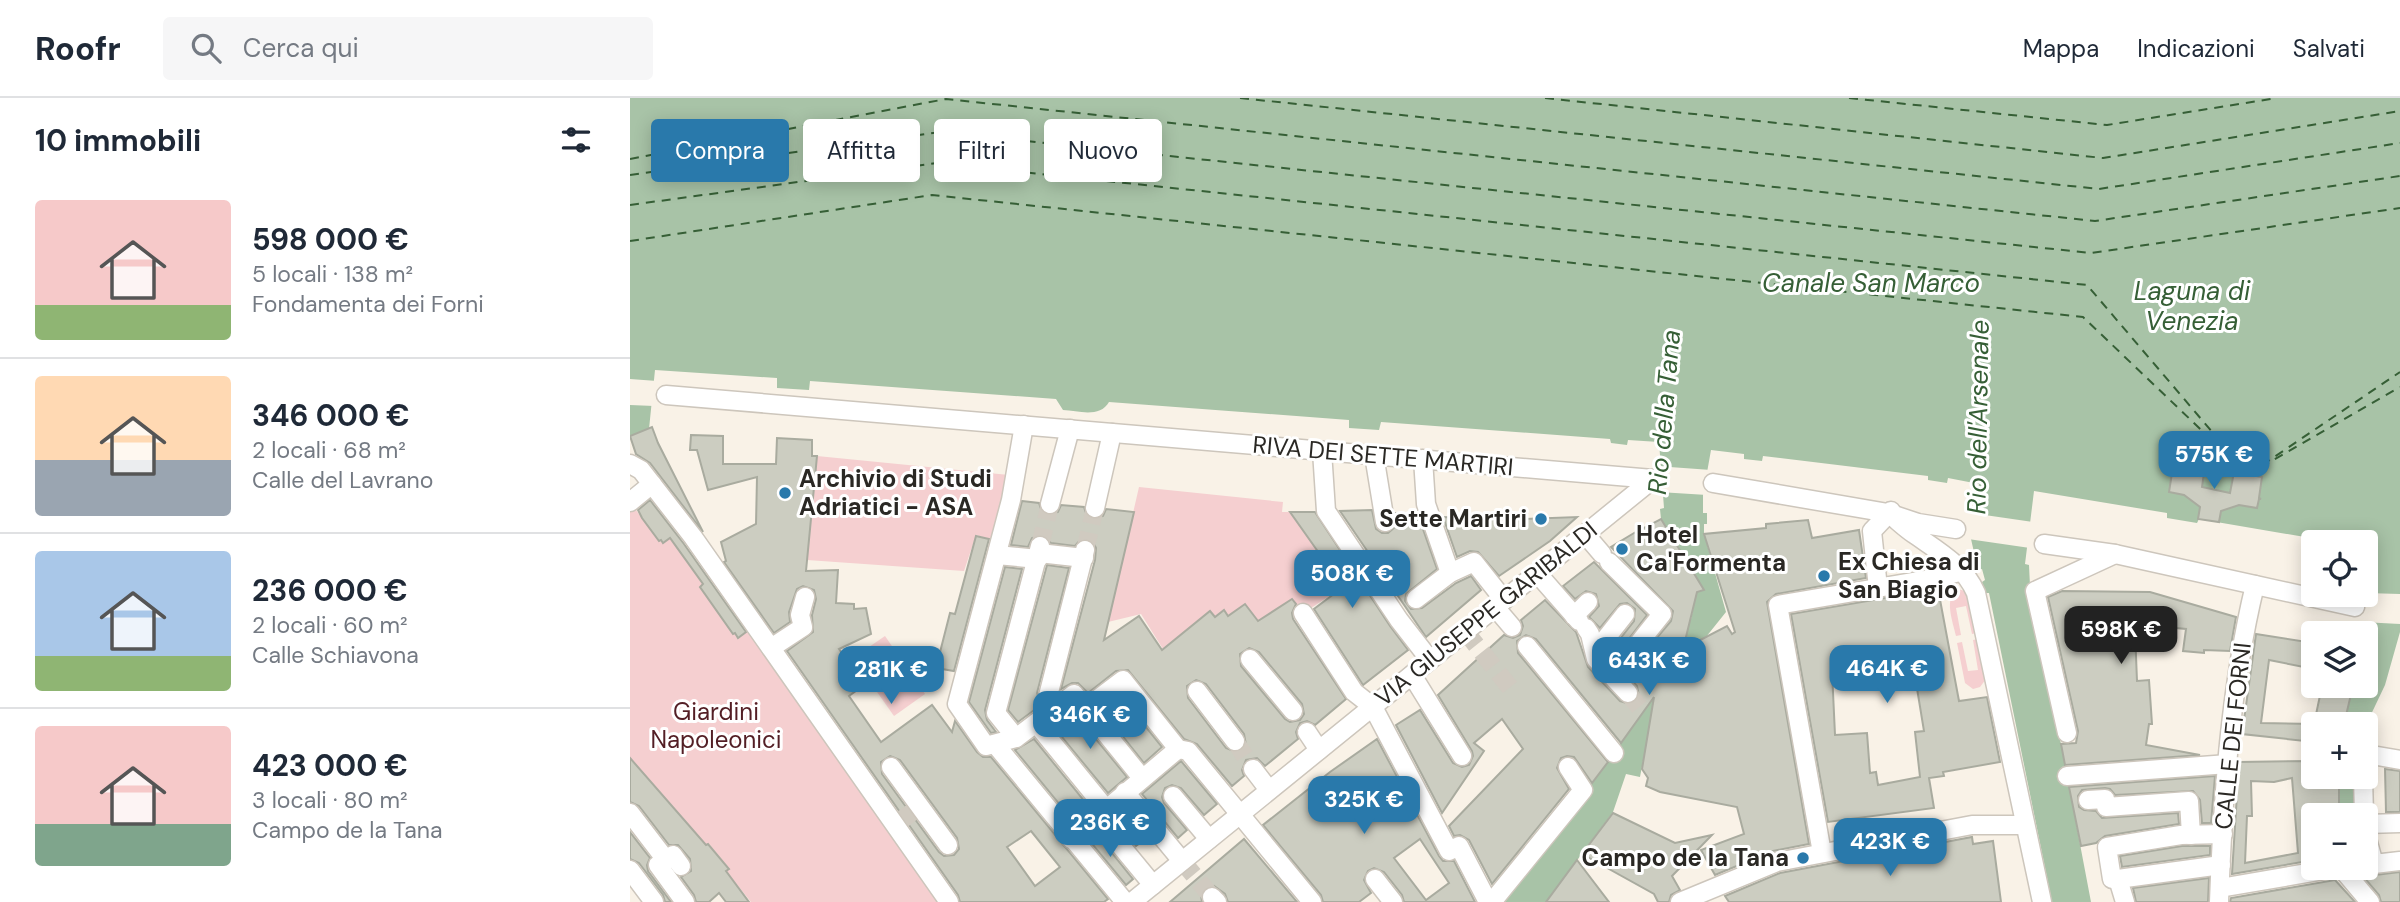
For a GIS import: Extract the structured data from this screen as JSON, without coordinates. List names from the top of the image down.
{
  "streets": {
    "street": ["RIVA DEI SETTE MARTIRI", "VIA GIUSEPPE GARIBALDI", "CALLE DEI FORNI"]
  },
  "crossings": [
    ["RIVA DEI SETTE MARTIRI", "VIA GIUSEPPE GARIBALDI"]
  ],
  "water": [
    "Canale San Marco",
    "Laguna di Venezia",
    "Rio della Tana",
    "Rio dell'Arsenale"
  ],
  "parks": ["Giardini Napoleonici"],
  "places": [
    "Archivio di Studi Adriatici - ASA",
    "Sette Martiri",
    "Hotel Ca'Formenta",
    "Ex Chiesa di San Biagio",
    "Campo de la Tana"
  ],
  "page": {
    "header": "Roofr",
    "search": "Cerca qui",
    "nav": ["Mappa", "Indicazioni", "Salvati"],
    "heading": "10 immobili",
    "chip": [
      "Compra",
      "Affitta",
      "Filtri",
      "Nuovo"
    ],
    "list": [
      {
        "name": "598 000 €",
        "note": "5 locali · 138 m² · Fondamenta dei Forni"
      },
      {
        "name": "346 000 €",
        "note": "2 locali · 68 m² · Calle del Lavrano"
      },
      {
        "name": "236 000 €",
        "note": "2 locali · 60 m² · Calle Schiavona"
      },
      {
        "name": "423 000 €",
        "note": "3 locali · 80 m² · Campo de la Tana"
      }
    ],
    "price": [
      "575K €",
      "508K €",
      "598K €",
      "643K €",
      "464K €",
      "281K €",
      "346K €",
      "325K €",
      "236K €",
      "423K €"
    ],
    "map_buttons": ["+", "−"]
  }
}
